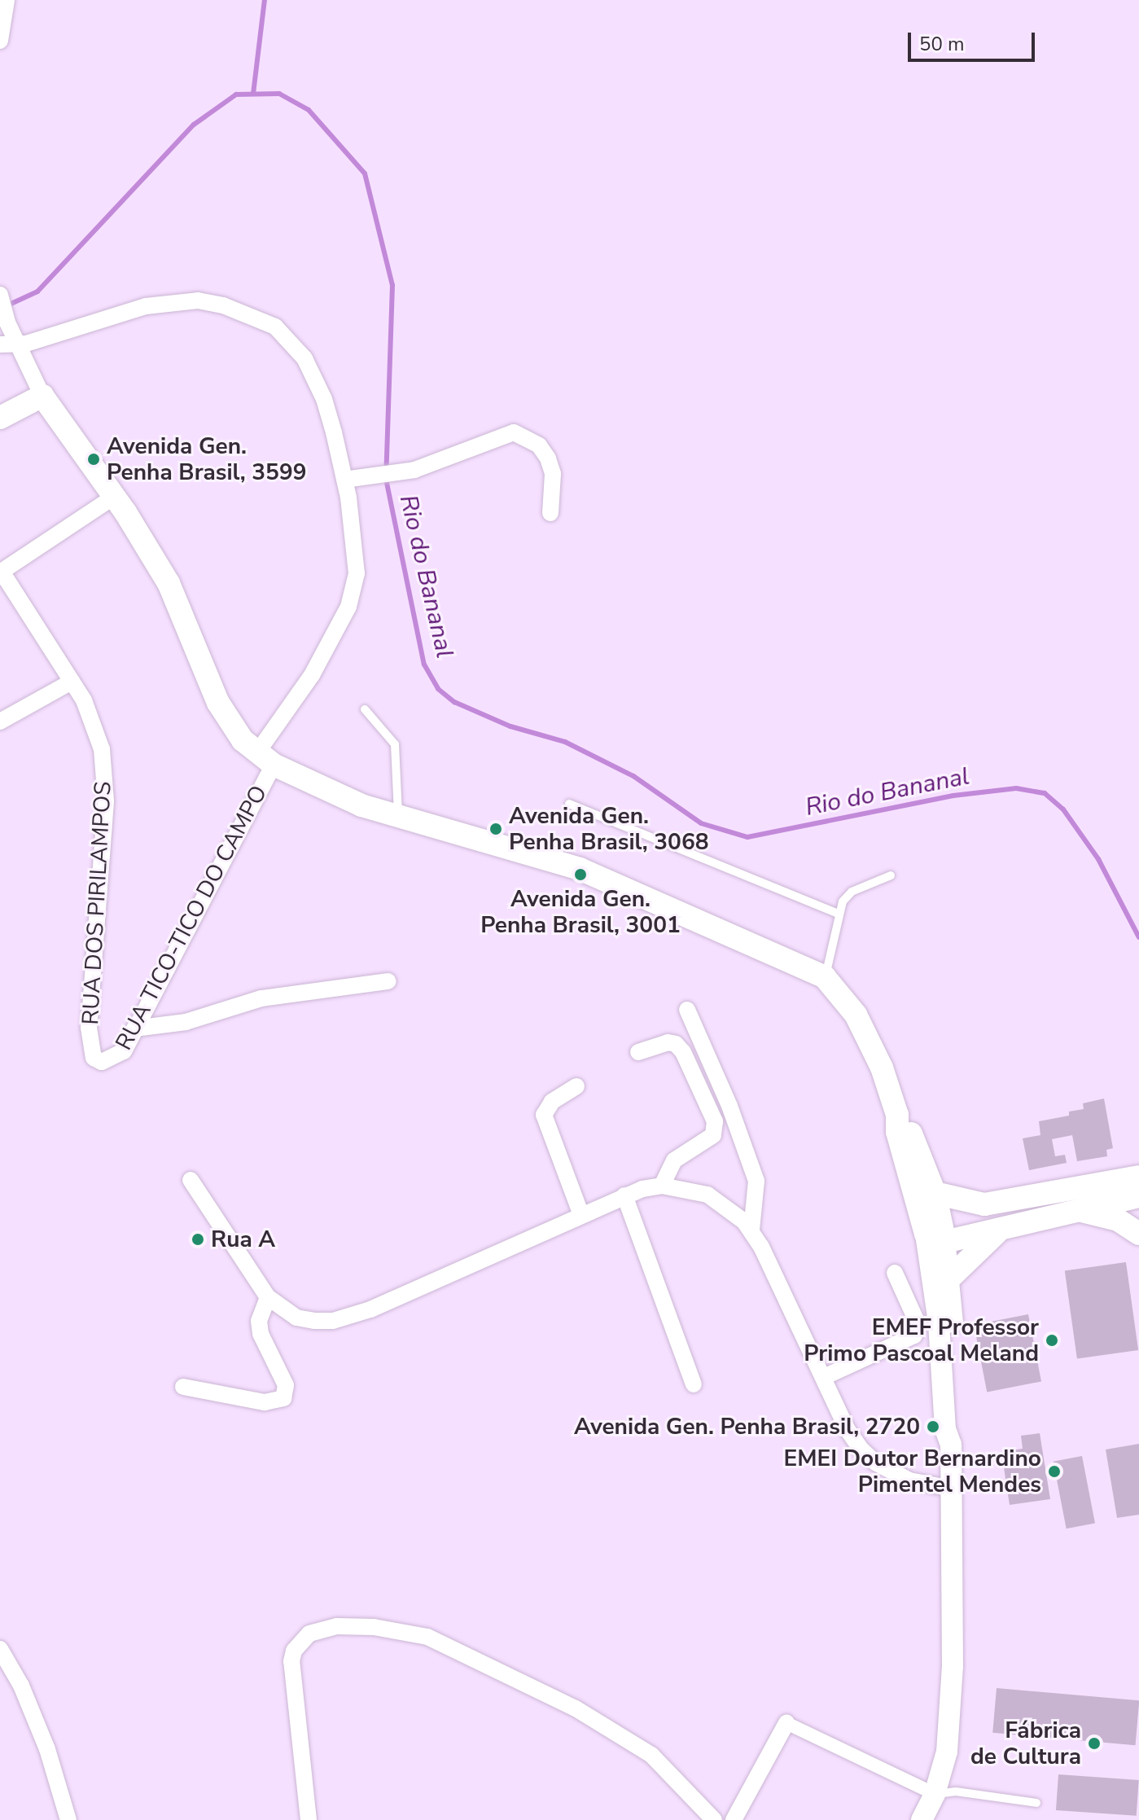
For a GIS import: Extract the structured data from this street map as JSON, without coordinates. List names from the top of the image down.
{
  "streets": {
    "street": ["RUA DOS PIRILAMPOS", "RUA TICO-TICO DO CAMPO"]
  },
  "crossings": [
    ["RUA DOS PIRILAMPOS", "RUA TICO-TICO DO CAMPO"]
  ],
  "water": ["Rio do Bananal"],
  "places": [
    "Avenida Gen. Penha Brasil, 3599",
    "Avenida Gen. Penha Brasil, 3068",
    "Avenida Gen. Penha Brasil, 3001",
    "Rua A",
    "EMEF Professor Primo Pascoal Meland",
    "Avenida Gen. Penha Brasil, 2720",
    "EMEI Doutor Bernardino Pimentel Mendes",
    "Fábrica de Cultura"
  ],
  "scale_bar": "50 m"
}
